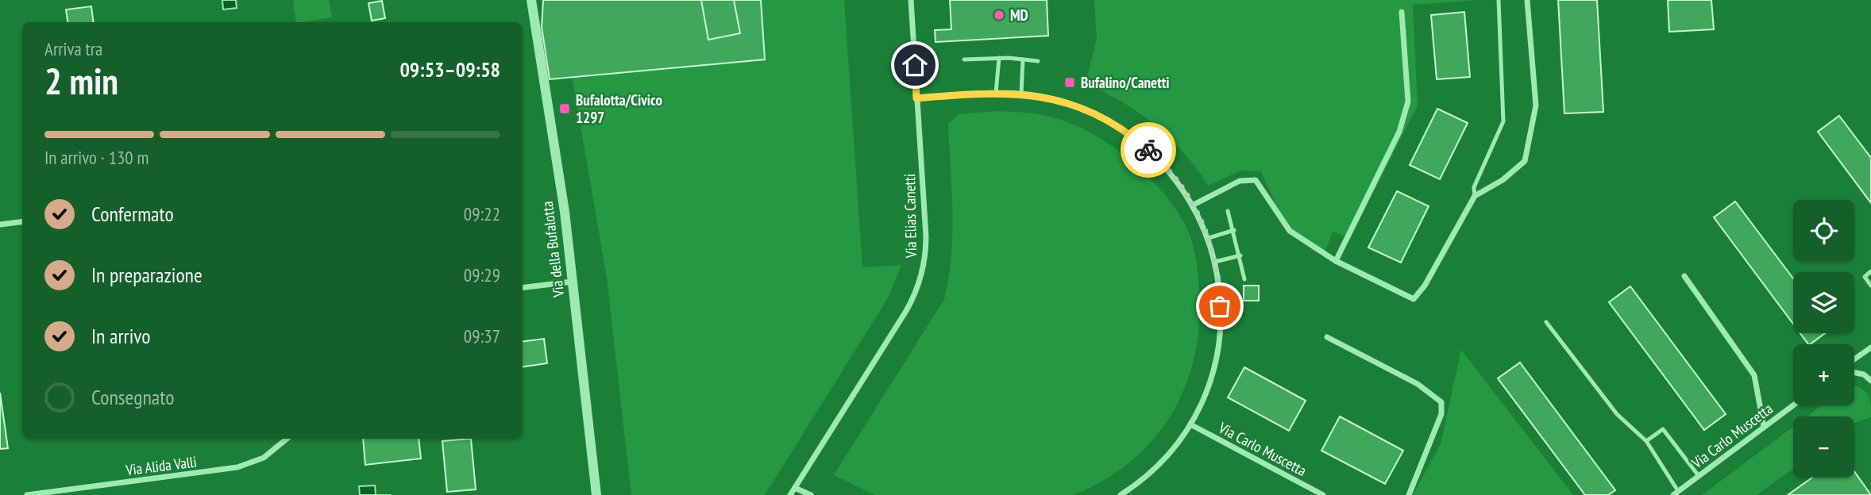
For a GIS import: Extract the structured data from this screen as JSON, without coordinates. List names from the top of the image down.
{
  "streets": {
    "street": [
      "Via Elias Canetti",
      "Via della Bufalotta",
      "Via Carlo Muscetta",
      "Via Alida Valli"
    ]
  },
  "places": {
    "other": ["MD"],
    "transit": ["Bufalino/Canetti", "Bufalotta/Civico 1297"]
  },
  "page": {
    "heading": ["2 min", "Arriva tra", "09:53–09:58"],
    "bar": "In arrivo · 130 m",
    "list": [
      ["Confermato", "09:22"],
      ["In preparazione", "09:29"],
      ["In arrivo", "09:37"],
      "Consegnato"
    ],
    "map_buttons": ["+", "−"]
  }
}
